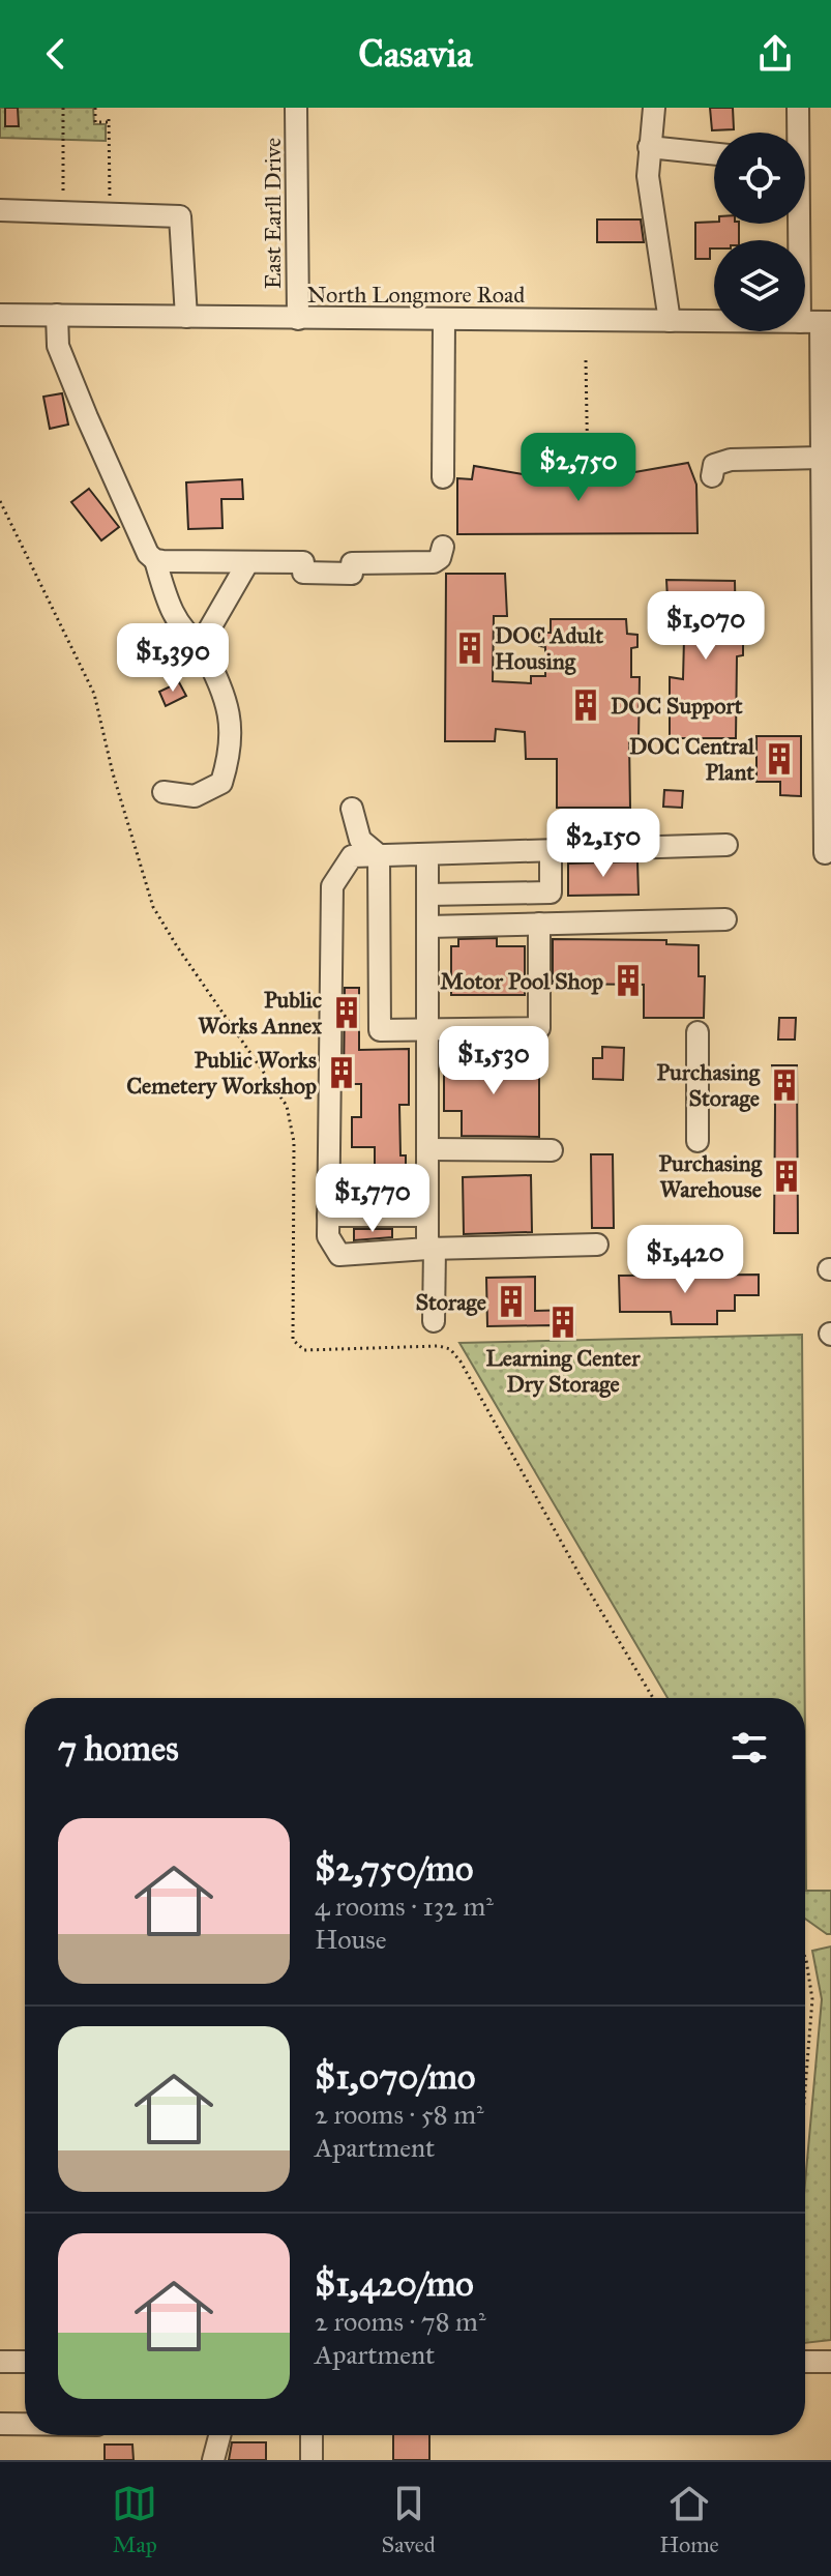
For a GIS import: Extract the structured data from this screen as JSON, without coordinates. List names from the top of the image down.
{
  "streets": {
    "street": ["East Earll Drive", "North Longmore Road"]
  },
  "crossings": [
    ["East Earll Drive", "North Longmore Road"]
  ],
  "places": {
    "building": [
      "DOC Adult Housing",
      "DOC Support",
      "DOC Central Plant",
      "Motor Pool Shop",
      "Public Works Annex",
      "Public Works Cemetery Workshop",
      "Purchasing Storage",
      "Purchasing Warehouse",
      "Storage",
      "Learning Center Dry Storage"
    ]
  },
  "page": {
    "header": "Casavia",
    "price": [
      "$2,750",
      "$1,070",
      "$1,390",
      "$2,150",
      "$1,530",
      "$1,770",
      "$1,420"
    ],
    "heading": "7 homes",
    "list": [
      {
        "name": "$2,750/mo",
        "note": "4 rooms · 132 m² · House"
      },
      {
        "name": "$1,070/mo",
        "note": "2 rooms · 58 m² · Apartment"
      },
      {
        "name": "$1,420/mo",
        "note": "2 rooms · 78 m² · Apartment"
      }
    ],
    "tabs": ["Map", "Saved", "Home"]
  }
}
